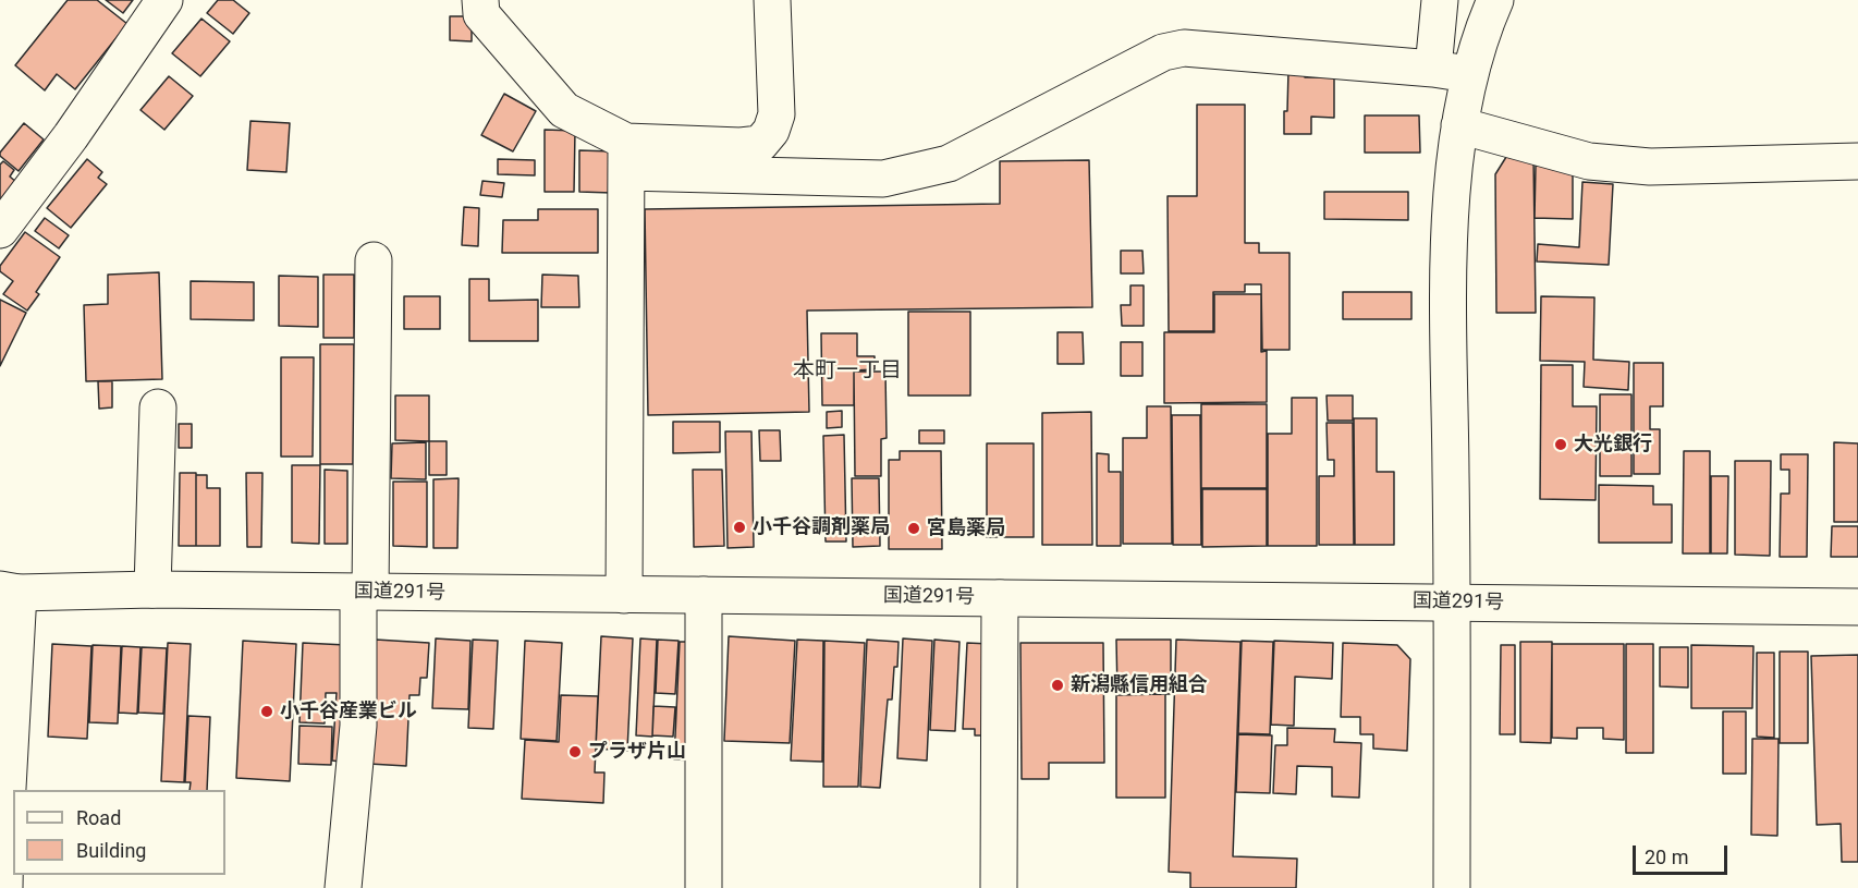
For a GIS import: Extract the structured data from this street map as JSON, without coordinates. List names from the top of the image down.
{
  "streets": {
    "main road": ["国道291号"]
  },
  "districts": ["本町一丁目"],
  "places": [
    "大光銀行",
    "小千谷調剤薬局",
    "宮島薬局",
    "新潟縣信用組合",
    "小千谷産業ビル",
    "プラザ片山"
  ],
  "legend": ["Road", "Building"],
  "scale_bar": "20 m"
}
